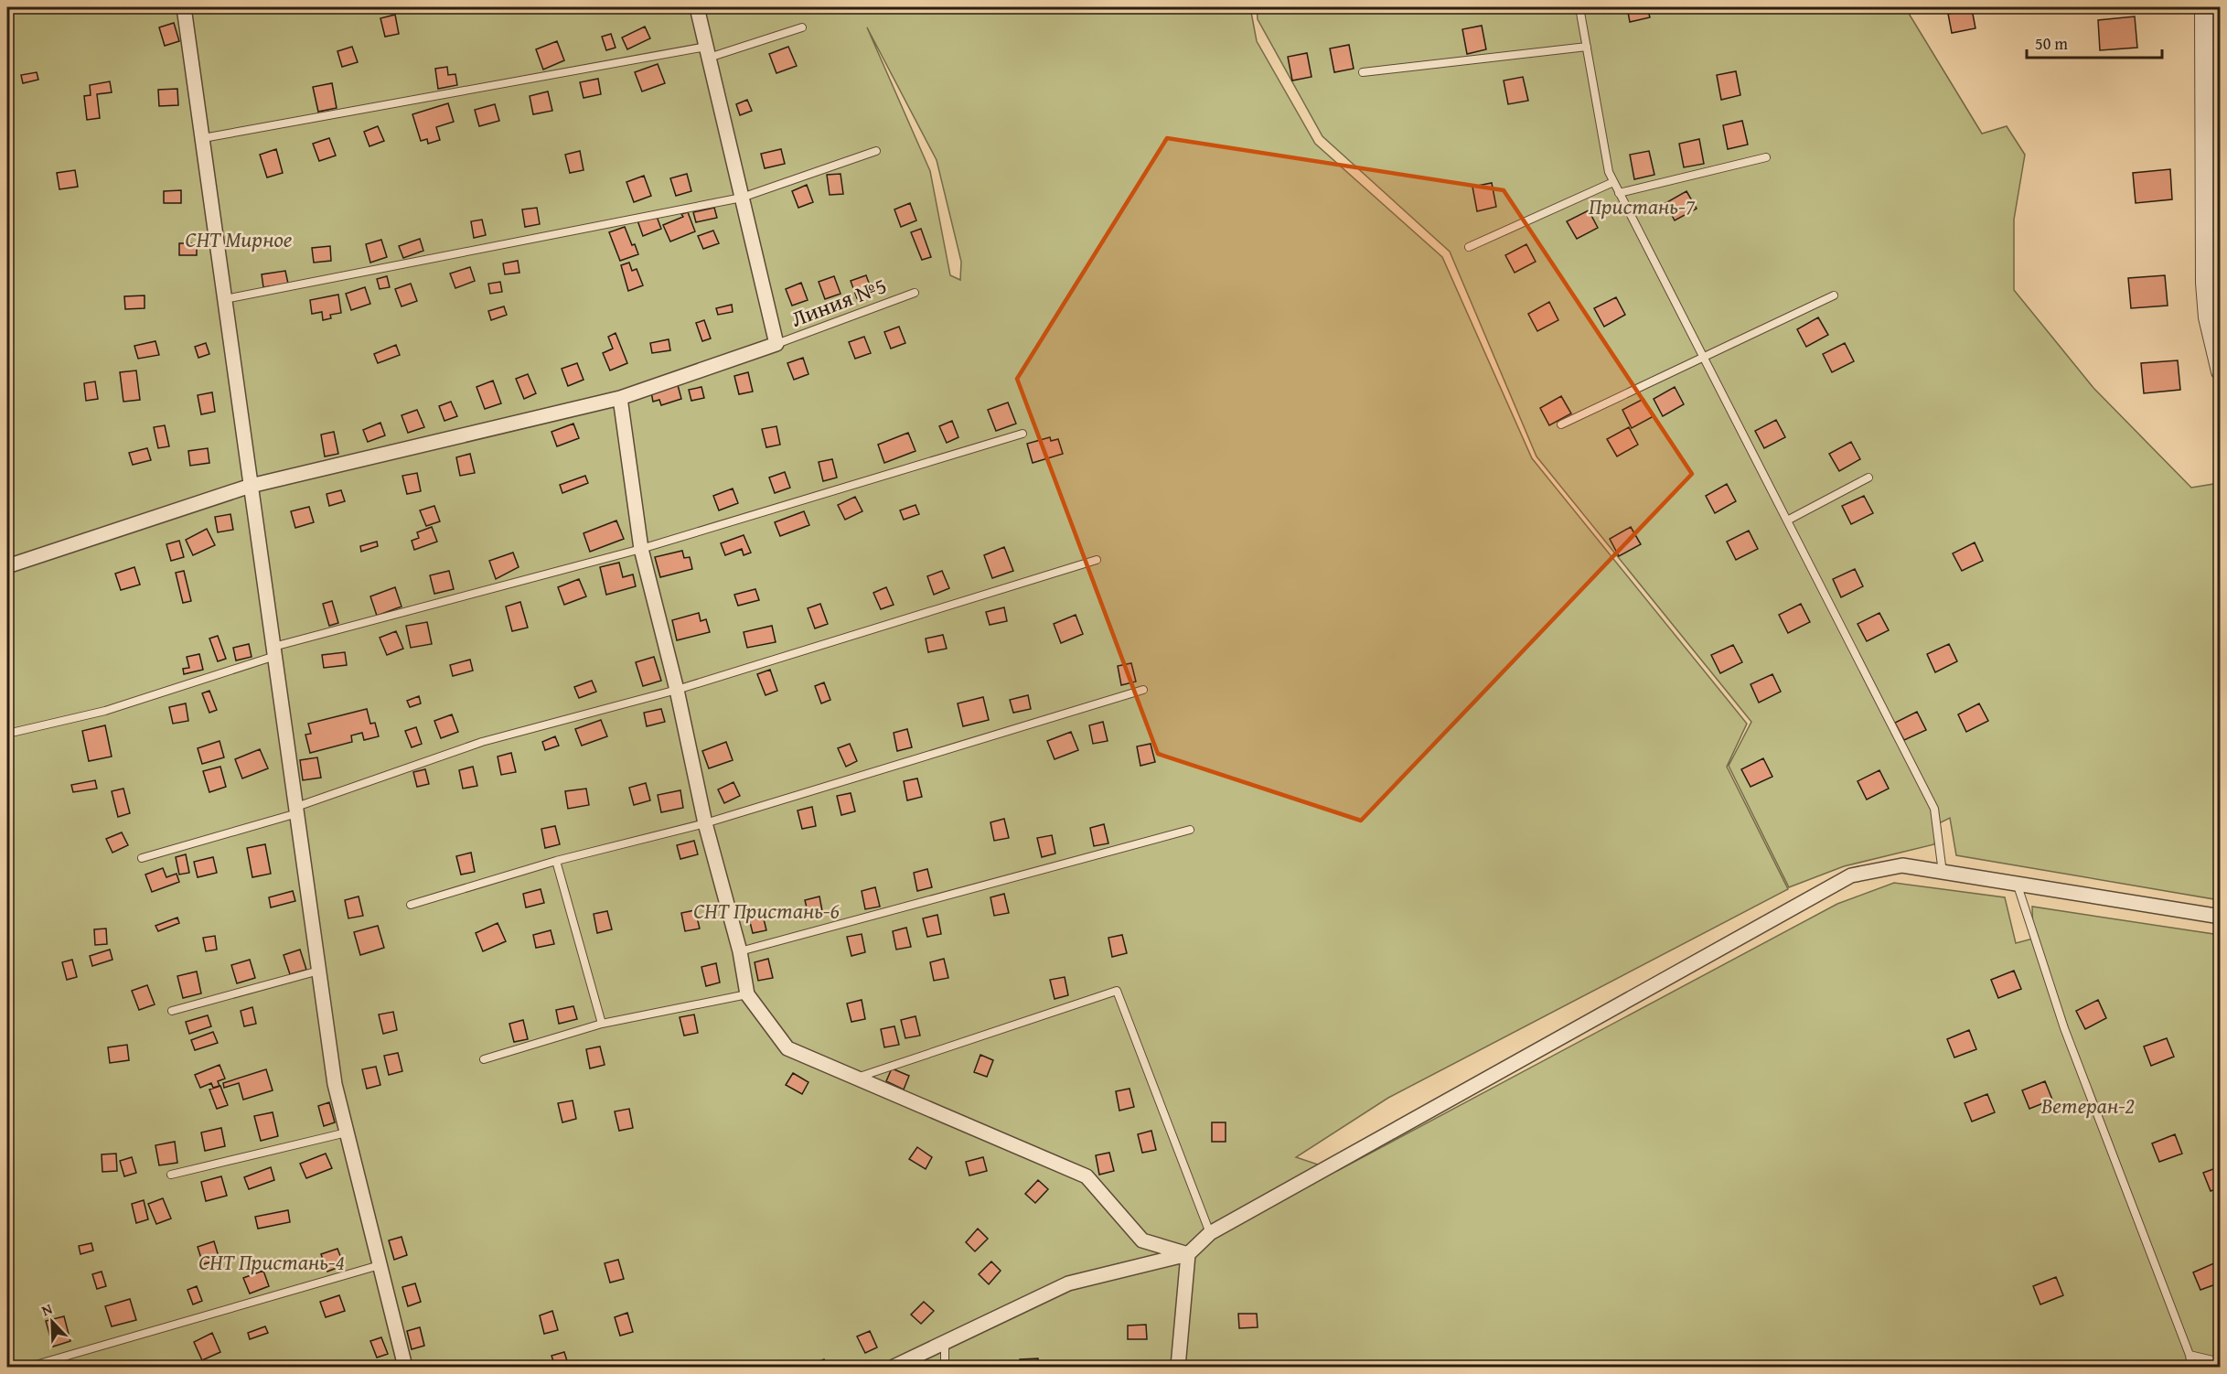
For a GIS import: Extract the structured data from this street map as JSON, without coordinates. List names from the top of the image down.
{
  "streets": {
    "lane": ["Линия №5"]
  },
  "parks": [
    "Пристань-7",
    "СНТ Мирное",
    "СНТ Пристань-6",
    "Ветеран-2",
    "СНТ Пристань-4"
  ],
  "scale_bar": "50 m",
  "north": "top left"
}
